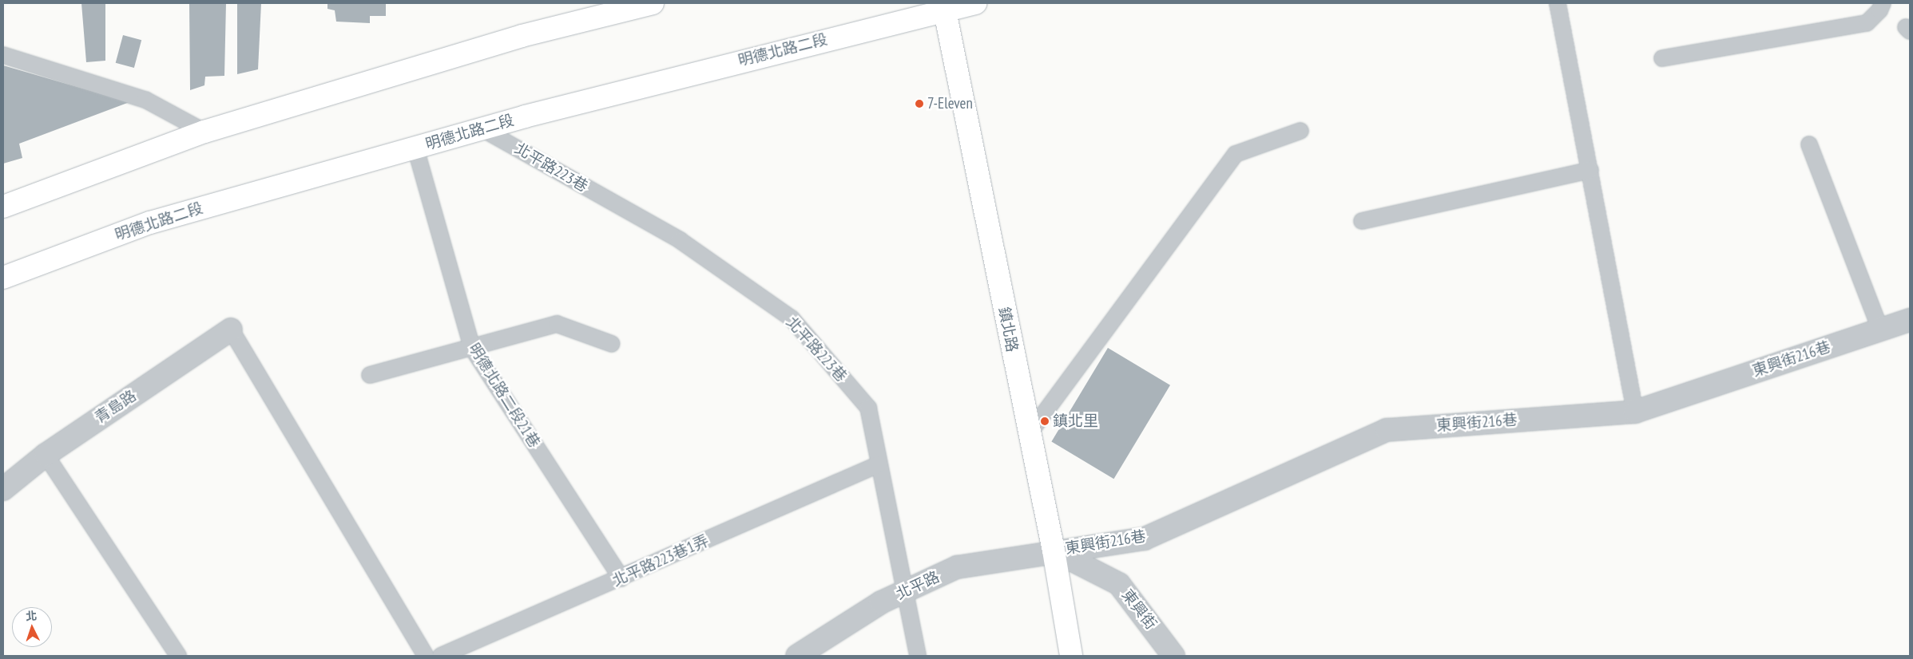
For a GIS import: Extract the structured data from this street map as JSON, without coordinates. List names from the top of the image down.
{
  "streets": {
    "main road": ["明德北路二段", "鎮北路"],
    "street": [
      "東興街216巷",
      "青島路",
      "北平路",
      "東興街"
    ],
    "lane": ["北平路223巷", "明德北路二段21巷", "北平路223巷1弄"]
  },
  "crossings": [
    ["明德北路二段", "北平路223巷"],
    ["明德北路二段", "鎮北路"],
    ["明德北路二段", "明德北路二段21巷"],
    ["北平路223巷", "北平路223巷1弄"],
    ["北平路223巷", "北平路"],
    ["鎮北路", "東興街216巷"],
    ["鎮北路", "北平路"],
    ["鎮北路", "東興街"],
    ["東興街216巷", "北平路"],
    ["東興街216巷", "東興街"],
    ["明德北路二段21巷", "北平路223巷1弄"],
    ["北平路", "東興街"]
  ],
  "places": ["7-Eleven", "鎮北里"],
  "north": "top"
}
